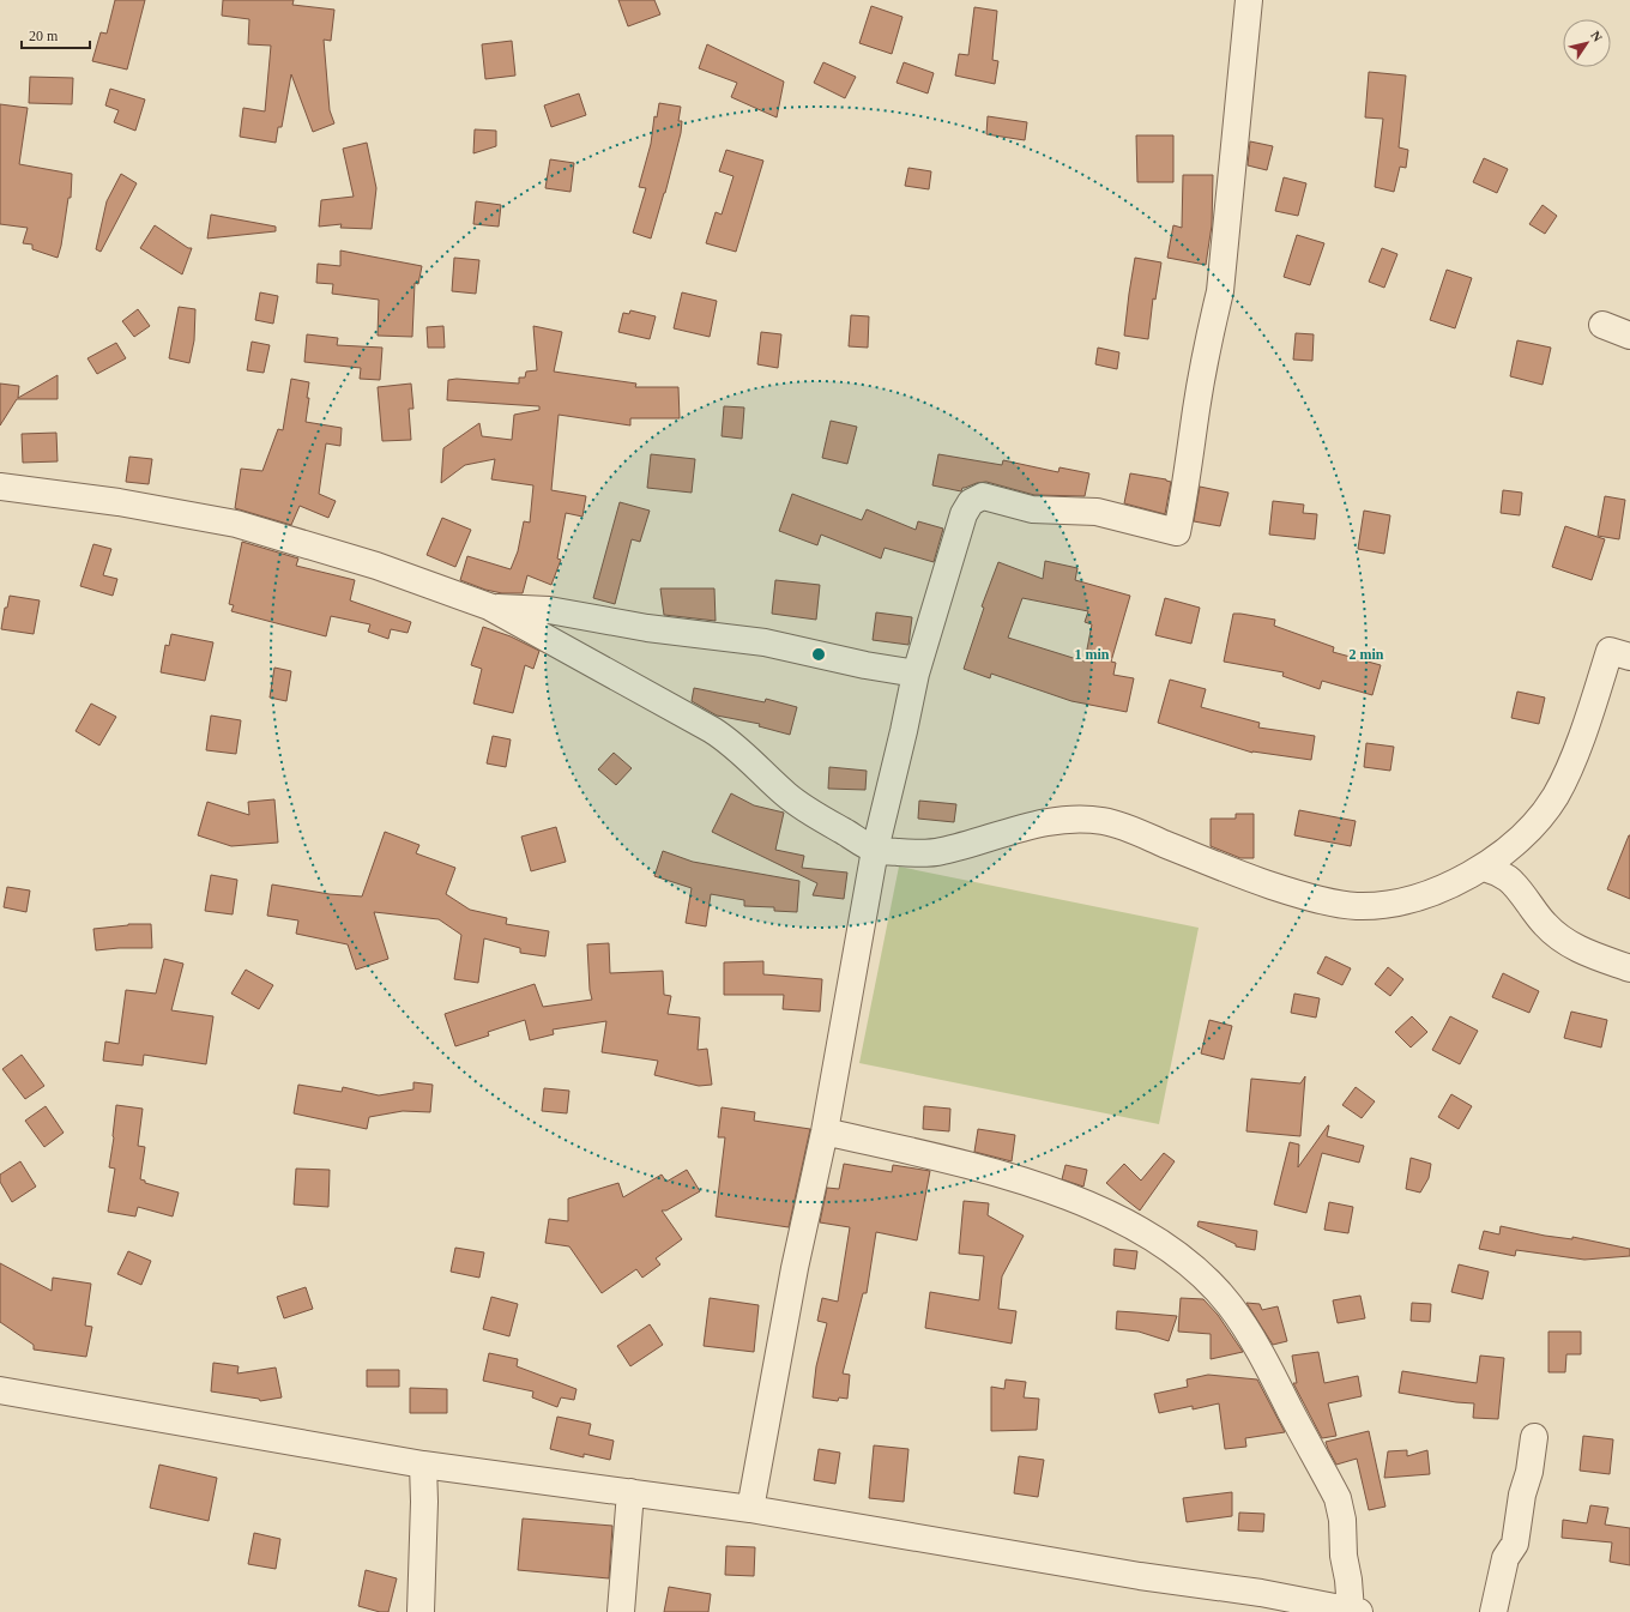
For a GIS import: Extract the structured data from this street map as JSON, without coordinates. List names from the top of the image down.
{
  "scale_bar": "20 m",
  "north": "top right",
  "rings": ["1 min", "2 min"]
}
